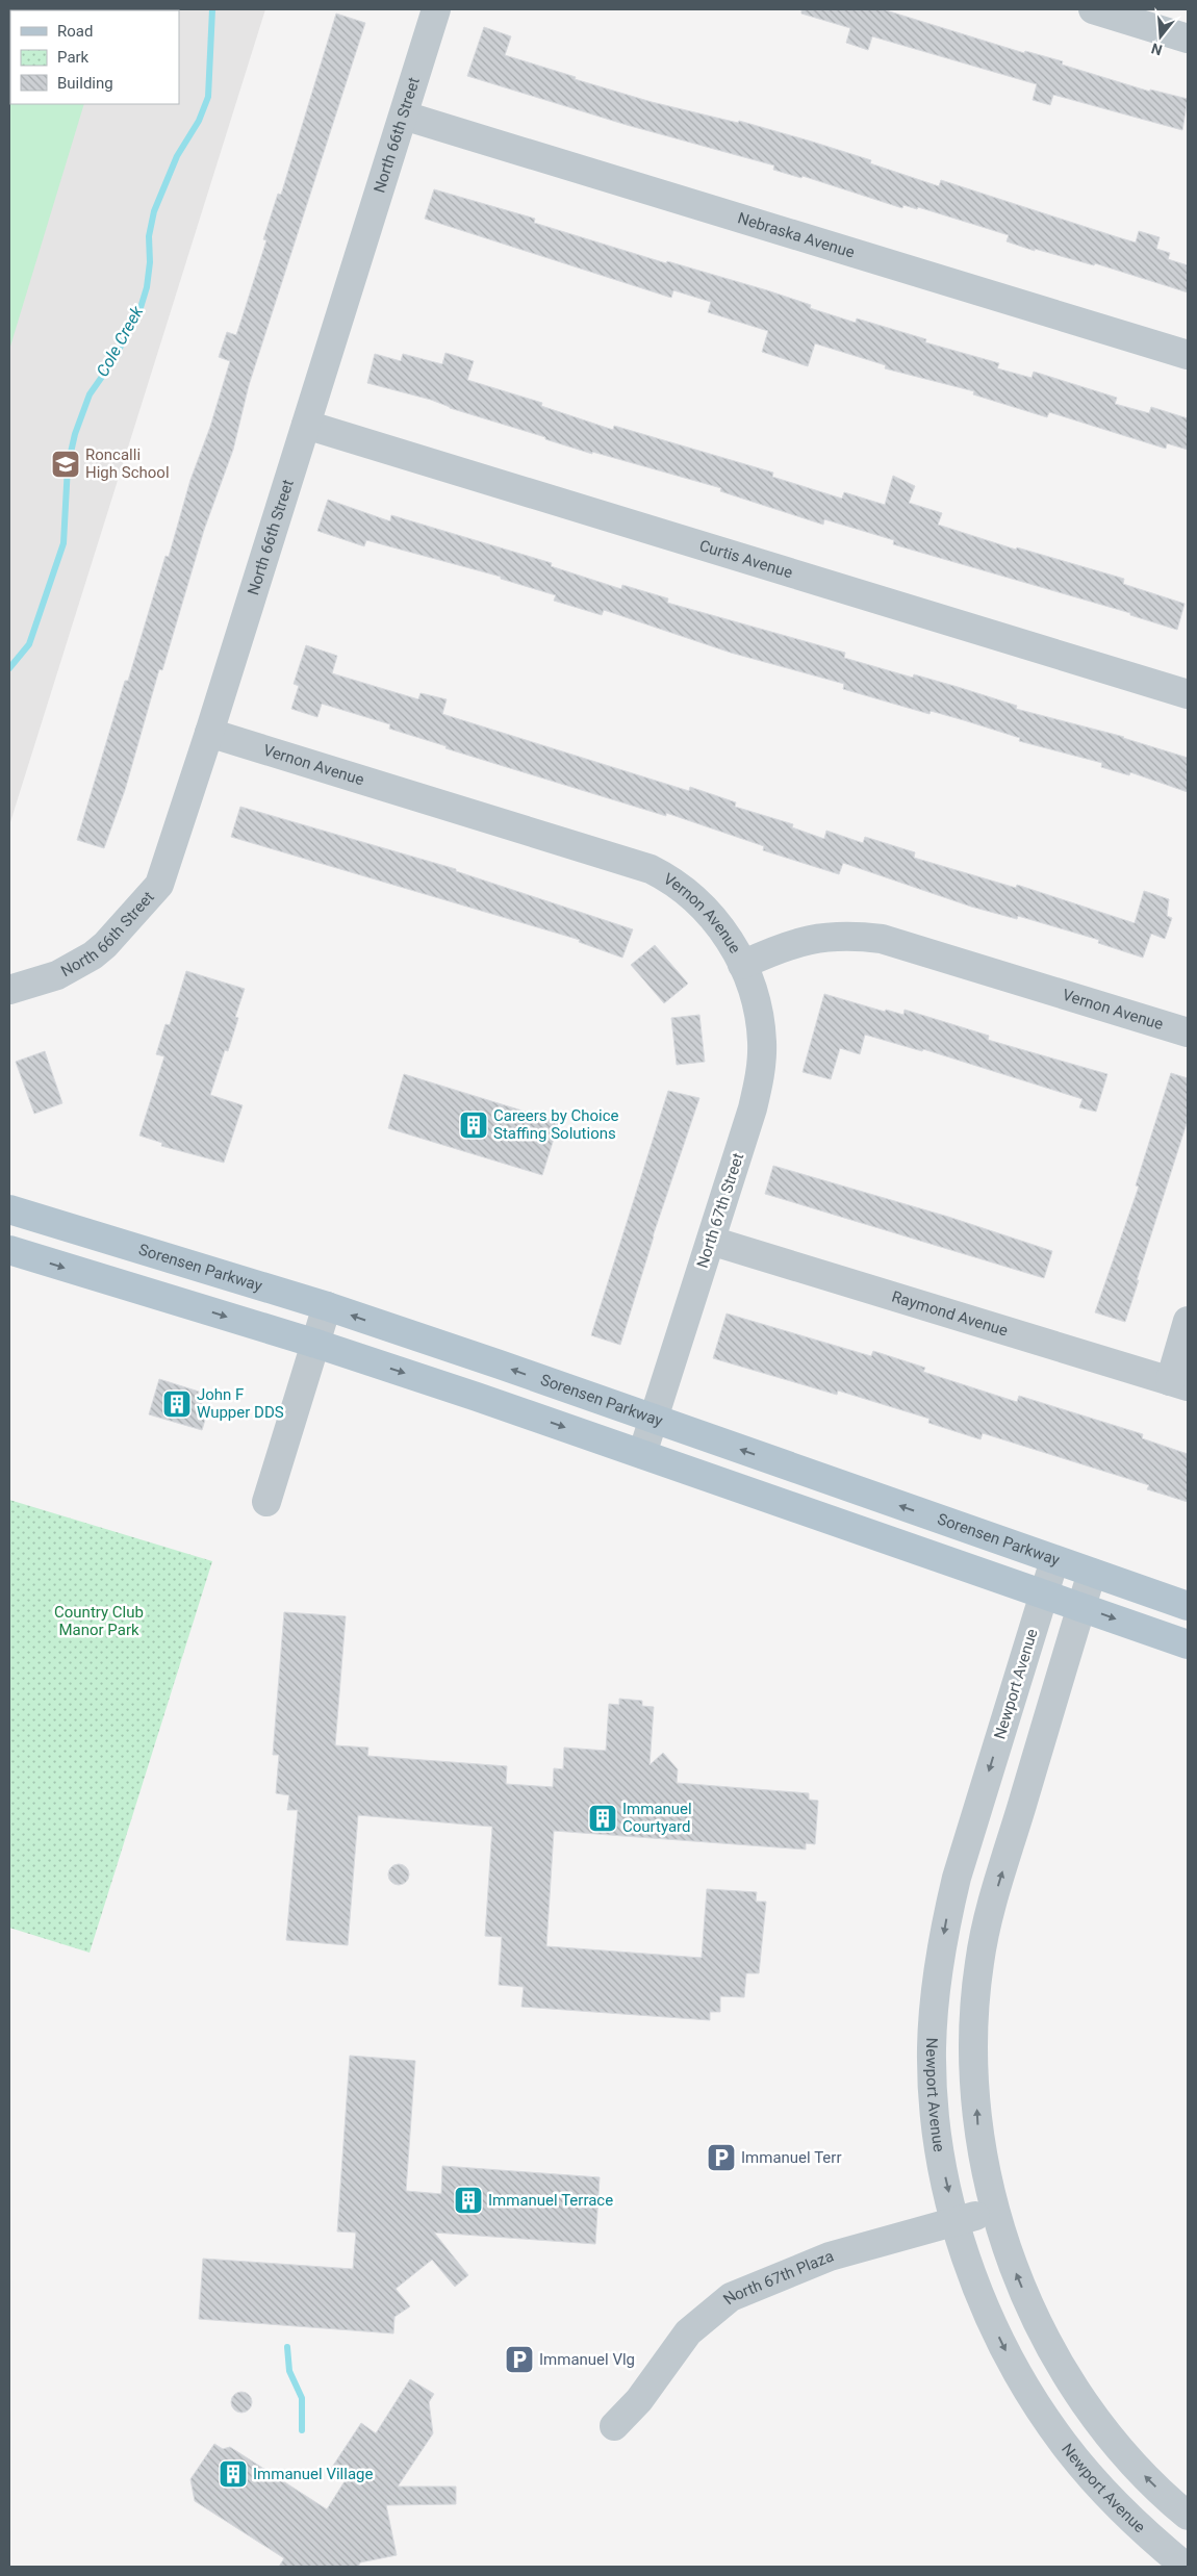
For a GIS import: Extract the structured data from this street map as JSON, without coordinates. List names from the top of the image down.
{
  "streets": {
    "main road": ["Sorensen Parkway"],
    "street": [
      "North 66th Street",
      "Nebraska Avenue",
      "Curtis Avenue",
      "Vernon Avenue",
      "North 67th Street",
      "Raymond Avenue",
      "Newport Avenue",
      "North 67th Plaza"
    ]
  },
  "crossings": [
    ["North 66th Street", "Nebraska Avenue"],
    ["North 66th Street", "Curtis Avenue"],
    ["North 66th Street", "Vernon Avenue"],
    ["Vernon Avenue", "North 67th Street"],
    ["North 67th Street", "Sorensen Parkway"],
    ["North 67th Street", "Raymond Avenue"],
    ["Sorensen Parkway", "Newport Avenue"],
    ["Newport Avenue", "North 67th Plaza"]
  ],
  "water": ["Cole Creek"],
  "parks": ["Country Club Manor Park"],
  "places": {
    "school or university": ["Roncalli High School"],
    "building": [
      "Careers by Choice Staffing Solutions",
      "John F Wupper DDS",
      "Immanuel Courtyard",
      "Immanuel Terrace",
      "Immanuel Village"
    ],
    "parking": ["Immanuel Terr", "Immanuel Vlg"]
  },
  "legend": ["Road", "Park", "Building"],
  "north": "bottom"
}
